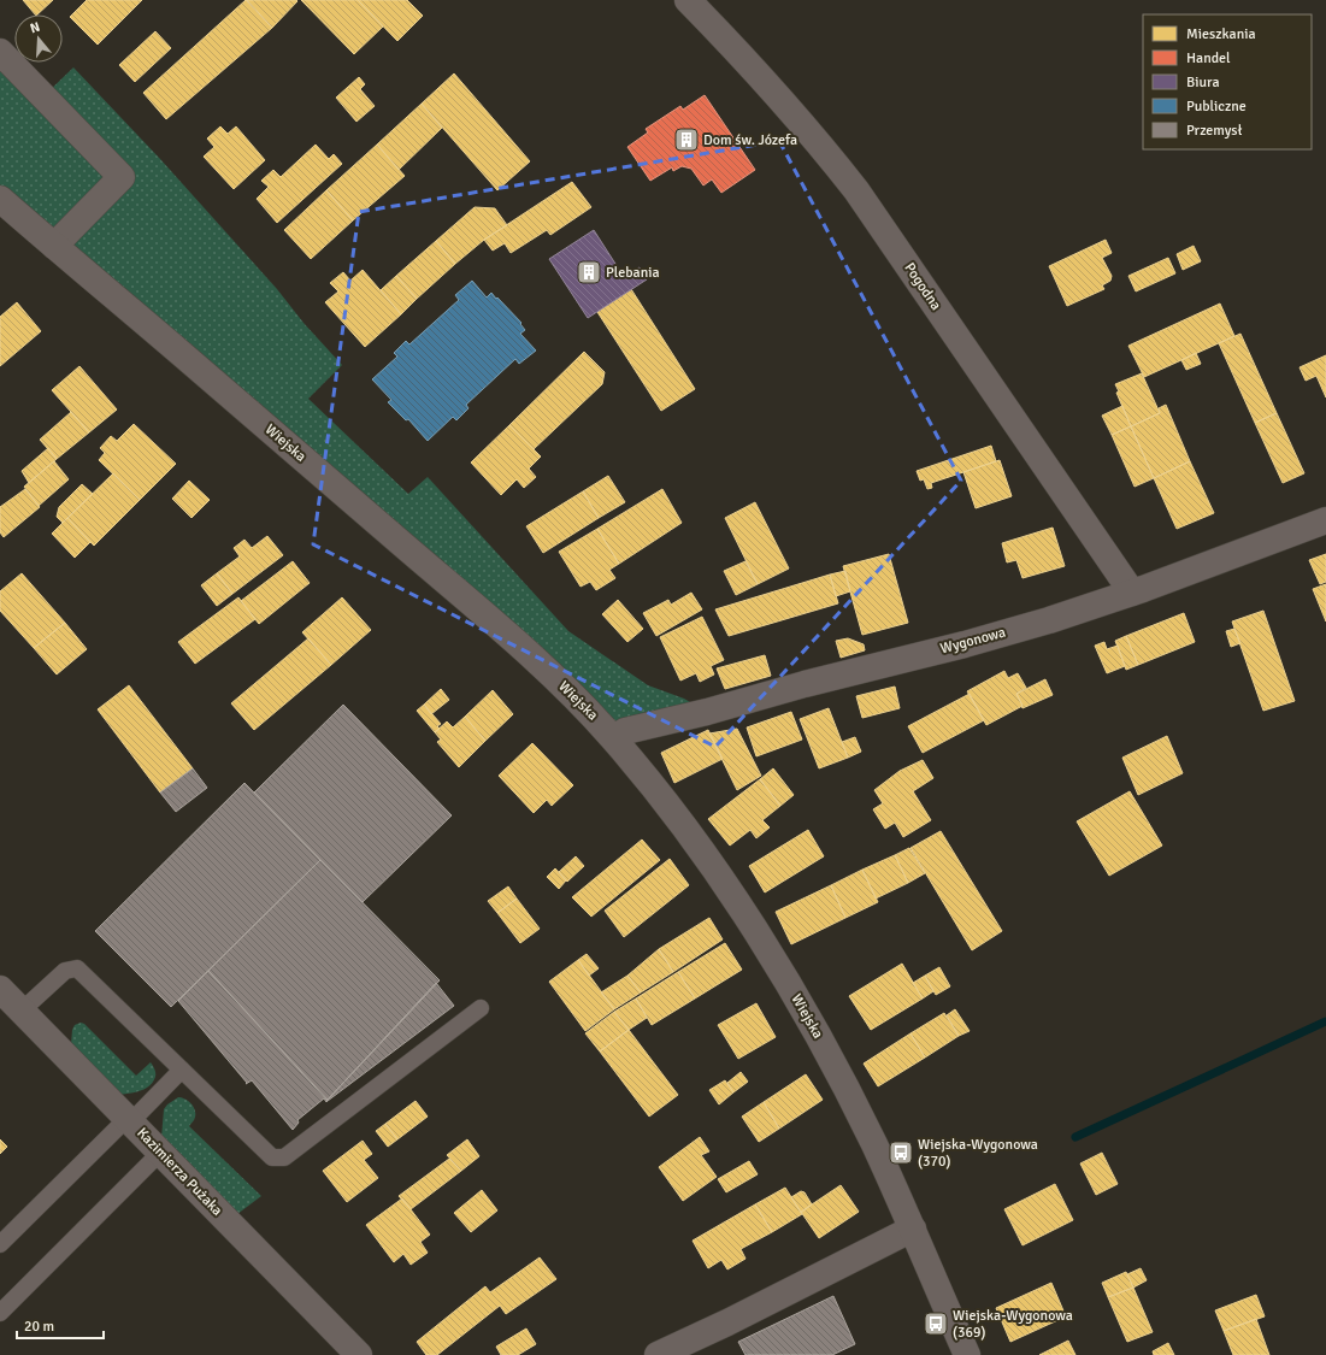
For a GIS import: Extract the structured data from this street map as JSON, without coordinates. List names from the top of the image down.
{
  "streets": {
    "street": [
      "Pogodna",
      "Wiejska",
      "Wygonowa",
      "Kazimierza Pużaka"
    ]
  },
  "crossings": [
    ["Pogodna", "Wygonowa"],
    ["Wiejska", "Wygonowa"]
  ],
  "places": {
    "building": ["Dom św. Józefa", "Plebania"],
    "bus stop": ["Wiejska-Wygonowa (370)", "Wiejska-Wygonowa (369)"]
  },
  "legend": [
    "Mieszkania",
    "Handel",
    "Biura",
    "Publiczne",
    "Przemysł"
  ],
  "scale_bar": "20 m",
  "north": "top"
}
